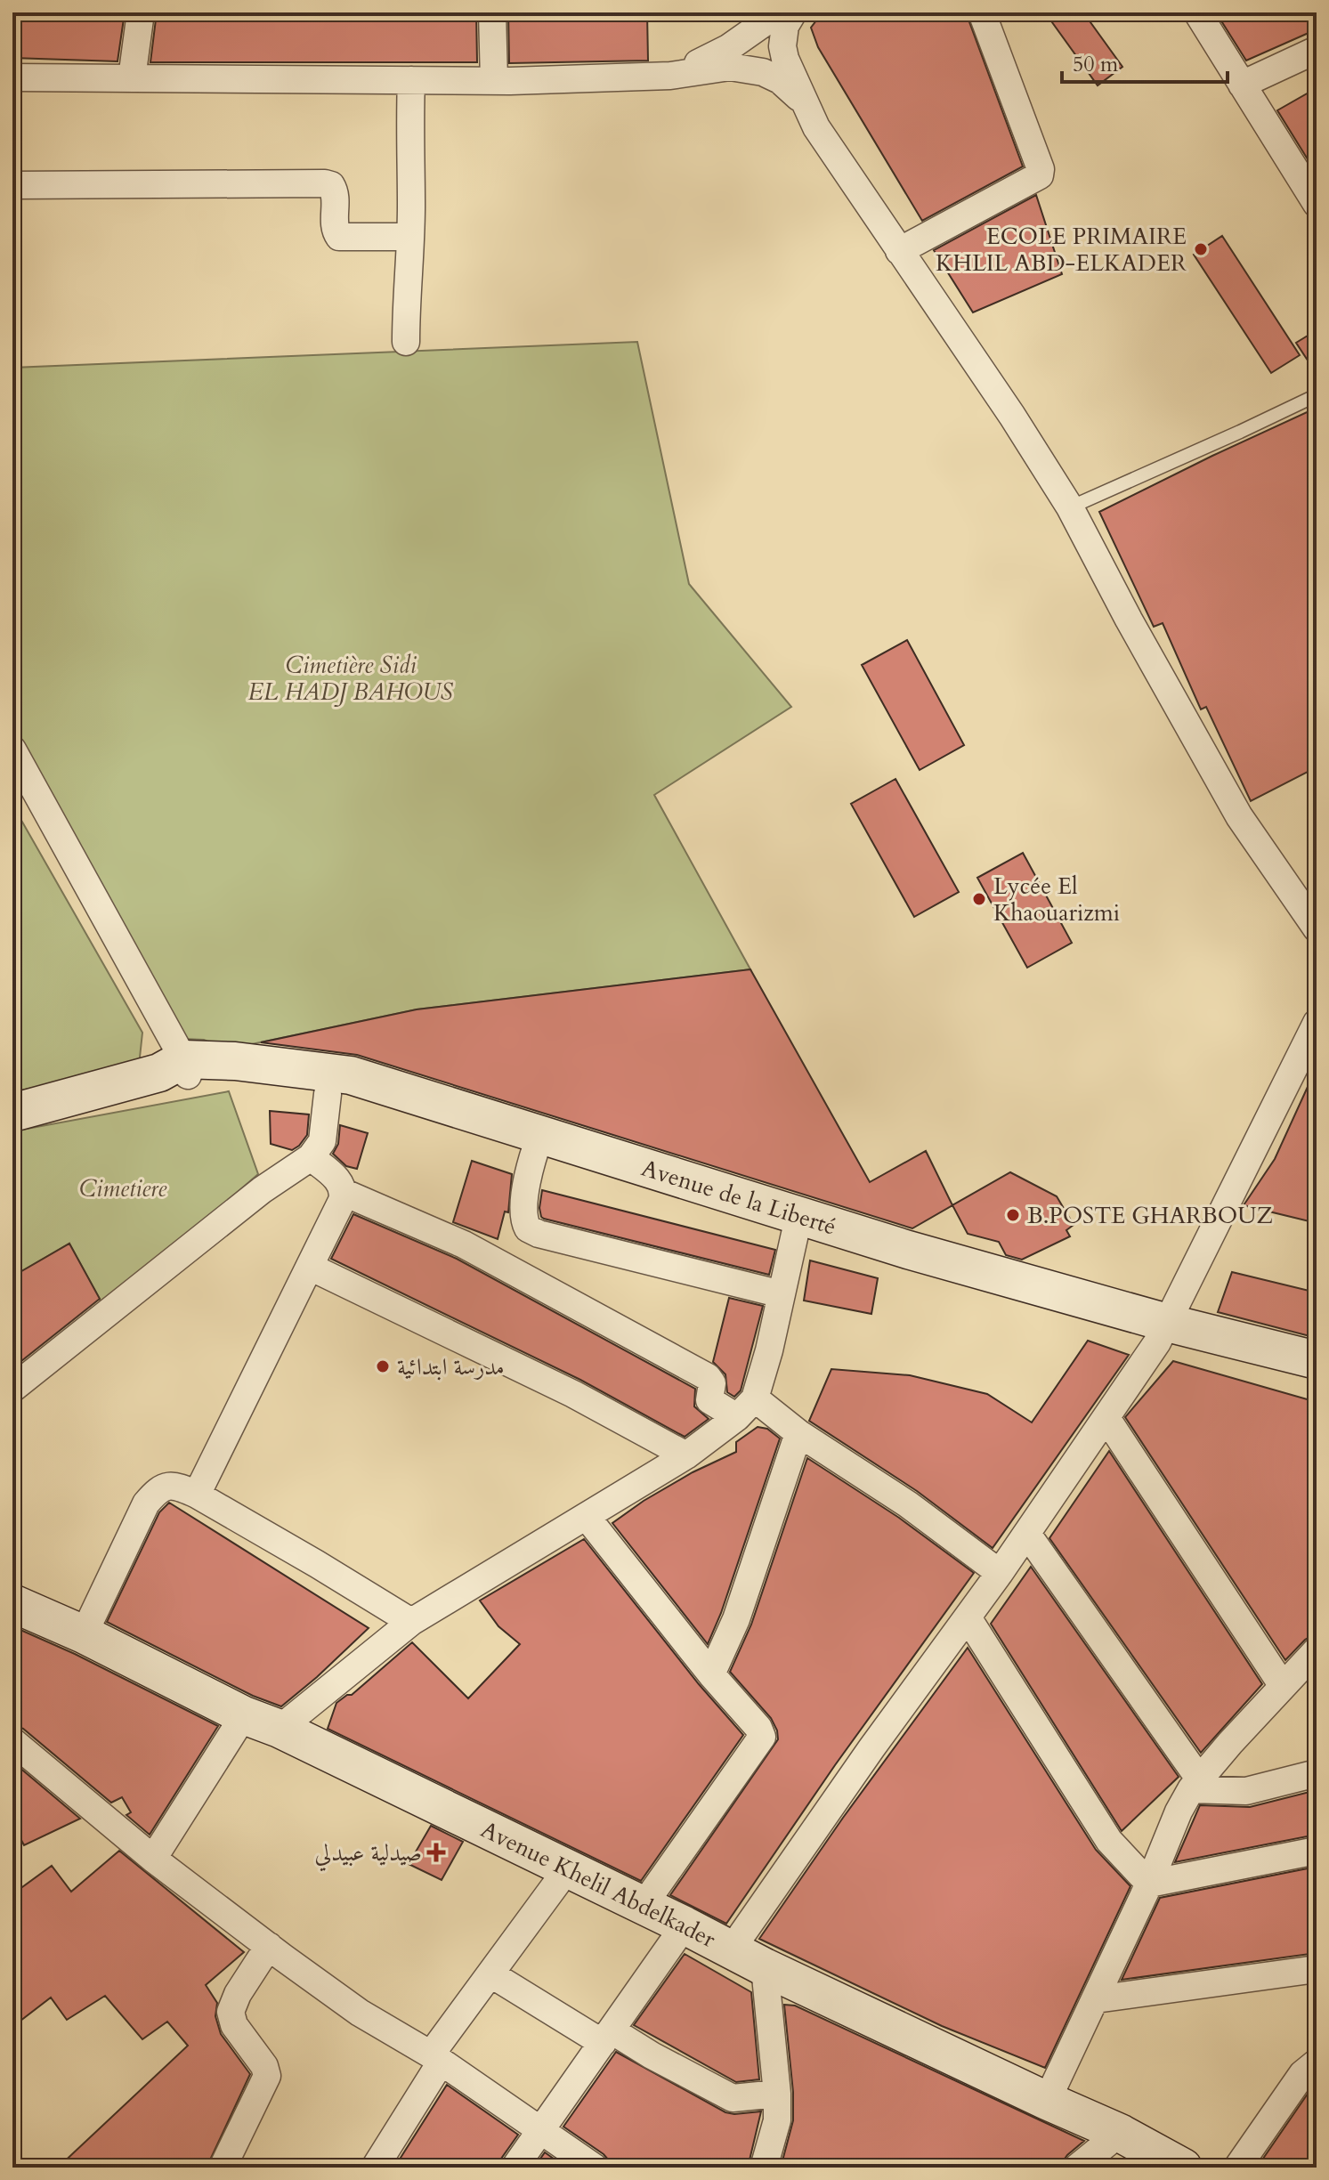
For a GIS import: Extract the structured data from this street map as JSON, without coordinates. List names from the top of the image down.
{
  "streets": {
    "street": ["Avenue de la Liberté", "Avenue Khelil Abdelkader"]
  },
  "parks": ["Cimetière Sidi EL HADJ BAHOUS", "Cimetiere"],
  "places": {
    "other": [
      "ECOLE PRIMAIRE KHLIL ABD-ELKADER",
      "Lycée El Khaouarizmi",
      "B.POSTE GHARBOUZ",
      "مدرسة ابتدائية"
    ],
    "health": ["صيدلية عبيدلي"]
  },
  "scale_bar": "50 m"
}
